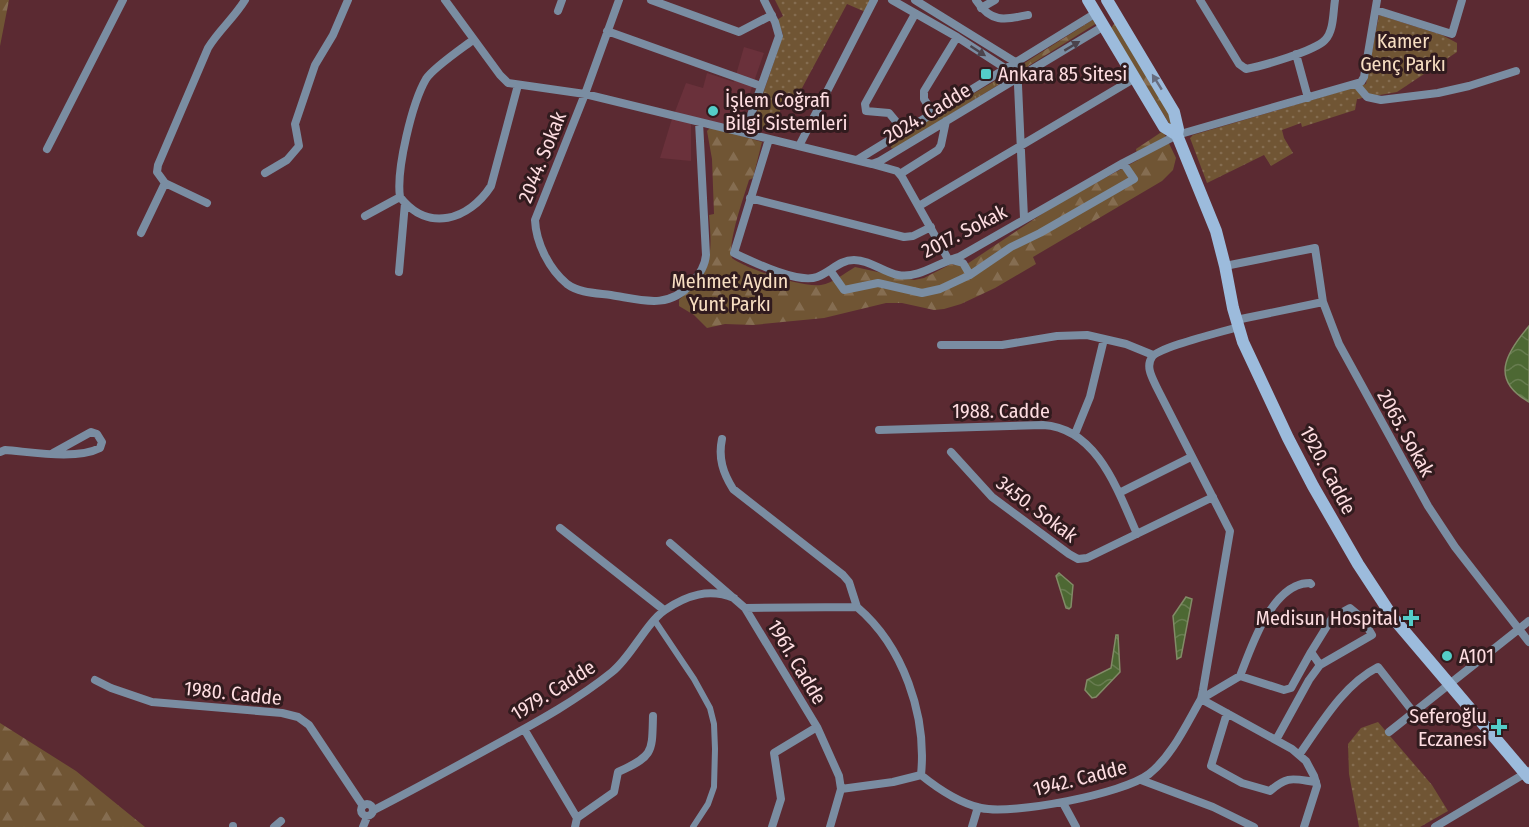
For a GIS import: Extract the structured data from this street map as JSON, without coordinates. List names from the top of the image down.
{
  "streets": {
    "main road": ["1920. Cadde"],
    "street": [
      "2024. Cadde",
      "2044. Sokak",
      "2017. Sokak",
      "1988. Cadde",
      "2065. Sokak",
      "3450. Sokak",
      "1961. Cadde",
      "1979. Cadde",
      "1980. Cadde",
      "1942. Cadde"
    ]
  },
  "crossings": [
    ["2024. Cadde", "2044. Sokak"],
    ["2024. Cadde", "2017. Sokak"],
    ["2024. Cadde", "1920. Cadde"],
    ["2017. Sokak", "1920. Cadde"],
    ["1988. Cadde", "3450. Sokak"],
    ["2065. Sokak", "1920. Cadde"],
    ["3450. Sokak", "1942. Cadde"],
    ["1961. Cadde", "1979. Cadde"],
    ["1979. Cadde", "1980. Cadde"]
  ],
  "parks": ["Kamer Genç Parkı", "Mehmet Aydın Yunt Parkı"],
  "places": {
    "transit": ["Ankara 85 Sitesi"],
    "other": ["İşlem Coğrafi Bilgi Sistemleri", "A101"],
    "health": ["Medisun Hospital", "Seferoğlu Eczanesi"]
  }
}
